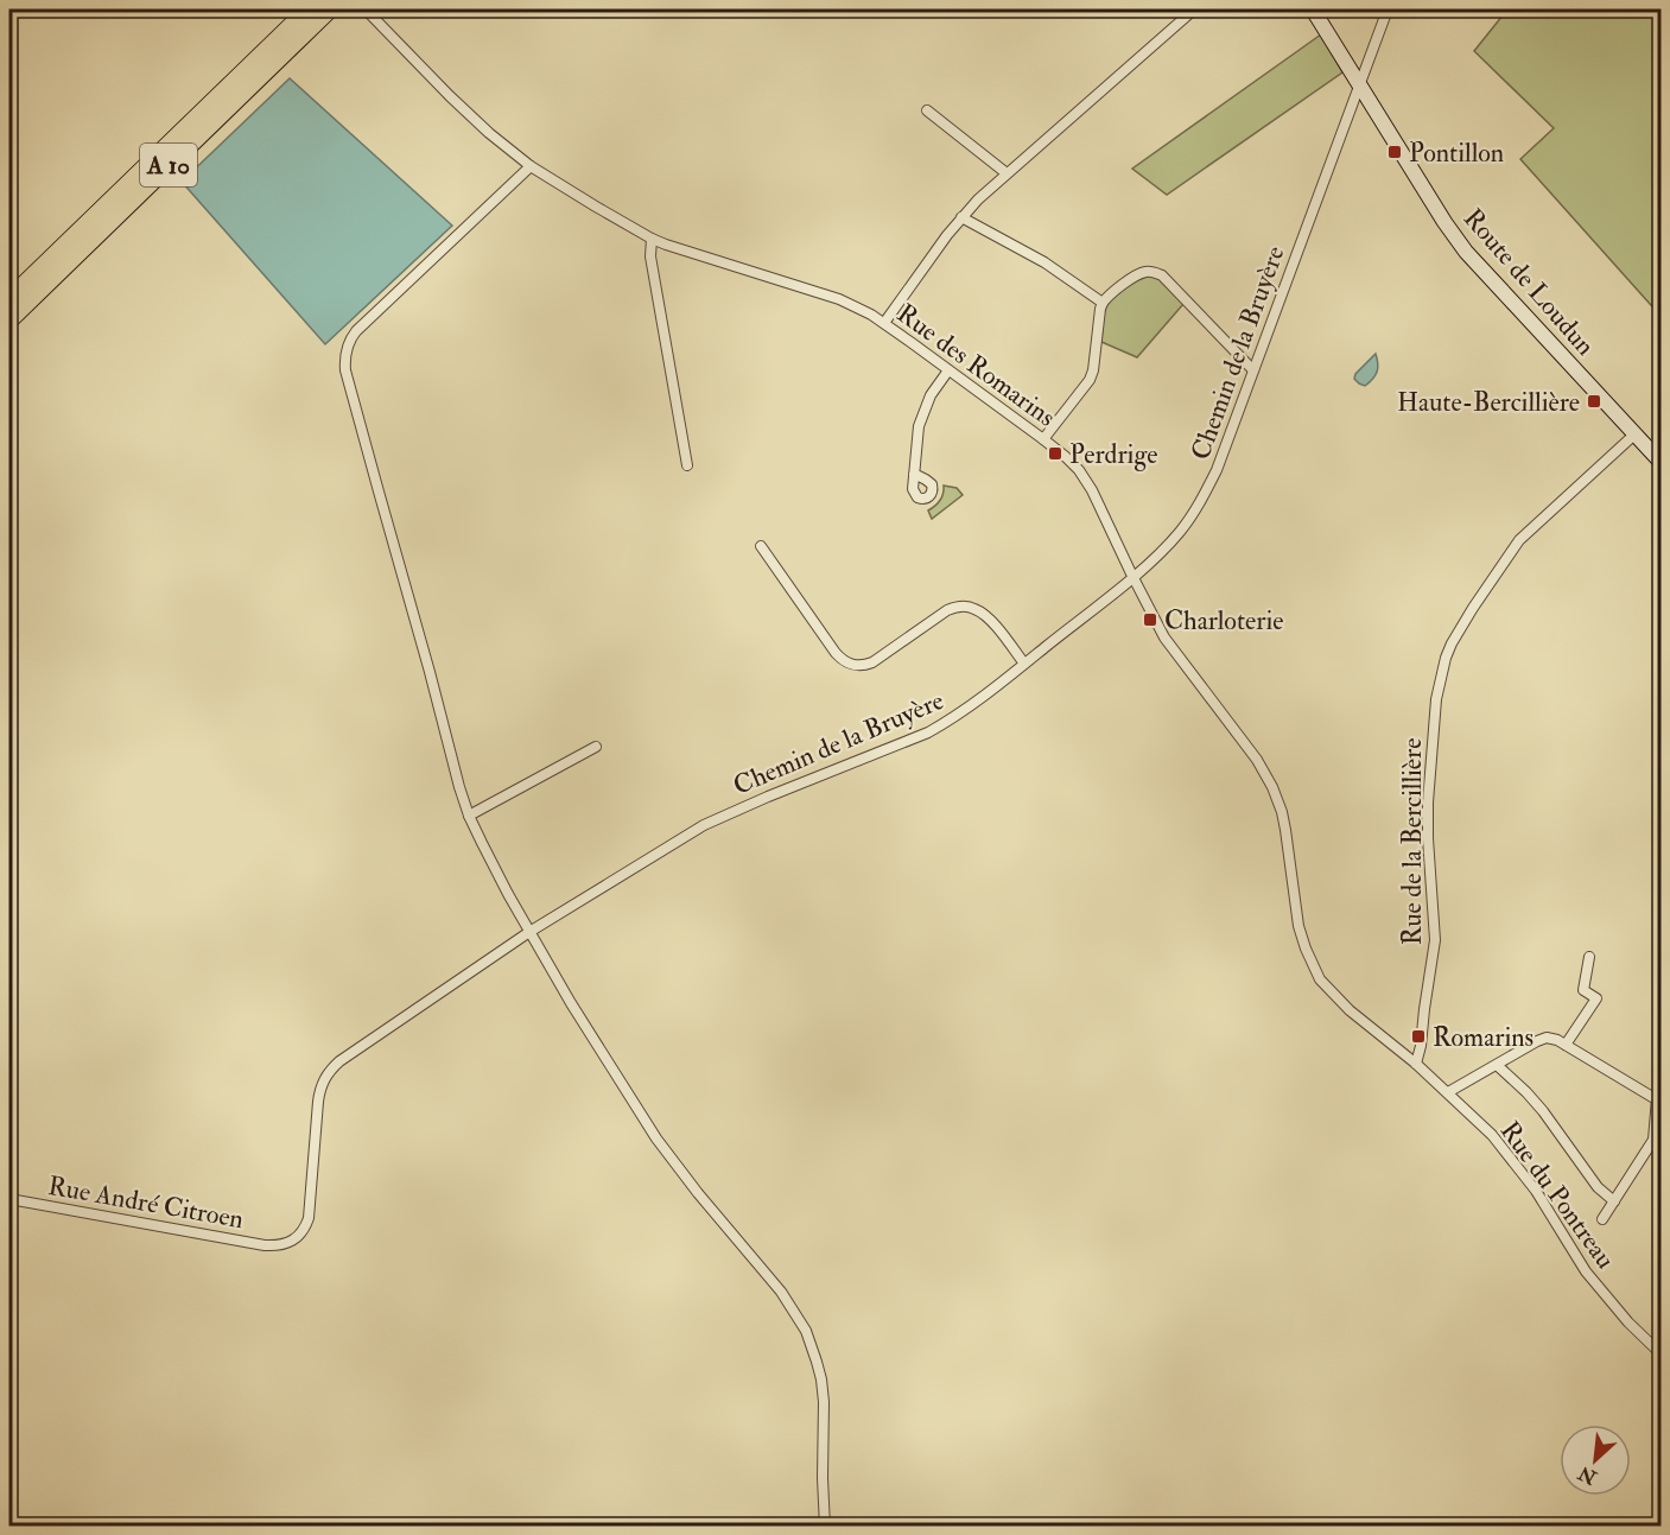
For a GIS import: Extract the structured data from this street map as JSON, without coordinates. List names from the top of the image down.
{
  "streets": {
    "highway": ["A 10"],
    "main road": ["Route de Loudun"],
    "street": [
      "Chemin de la Bruyère",
      "Rue des Romarins",
      "Rue de la Bercillière",
      "Rue du Pontreau",
      "Rue André Citroen"
    ]
  },
  "crossings": [
    ["Route de Loudun", "Chemin de la Bruyère"],
    ["Route de Loudun", "Rue de la Bercillière"],
    ["Chemin de la Bruyère", "Rue des Romarins"],
    ["Chemin de la Bruyère", "Rue André Citroen"],
    ["Rue des Romarins", "Rue de la Bercillière"],
    ["Rue des Romarins", "Rue du Pontreau"],
    ["Rue de la Bercillière", "Rue du Pontreau"]
  ],
  "places": {
    "transit": [
      "Pontillon",
      "Haute-Bercillière",
      "Perdrige",
      "Charloterie",
      "Romarins"
    ]
  },
  "north": "bottom left"
}
